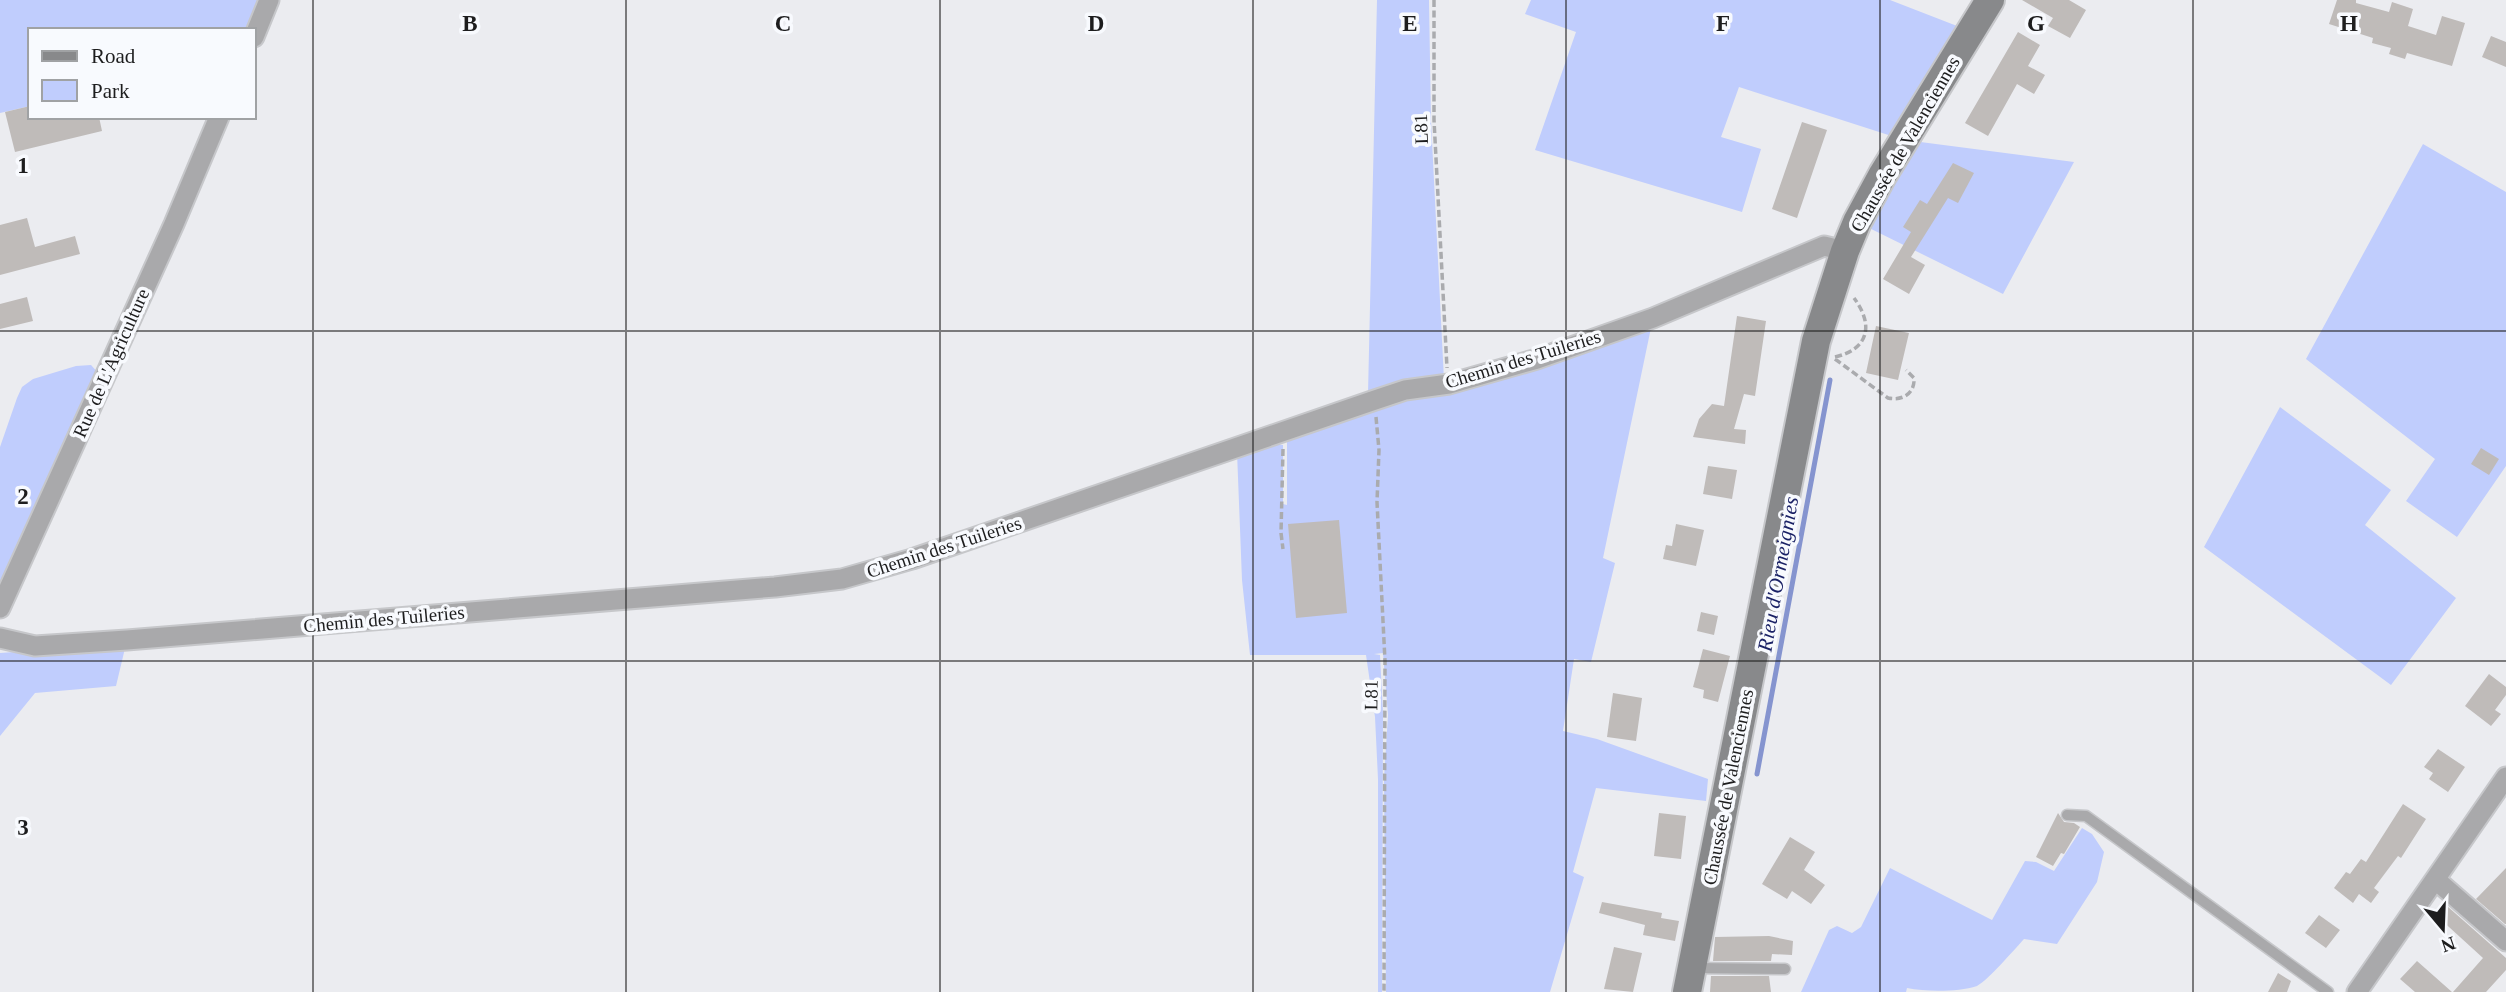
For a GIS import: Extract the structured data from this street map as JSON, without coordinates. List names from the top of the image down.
{
  "streets": {
    "main road": ["Chaussée de Valenciennes"],
    "street": ["Chemin des Tuileries", "Rue de L'Agriculture"],
    "path": ["L81"]
  },
  "crossings": [
    ["L81", "Chemin des Tuileries"],
    ["Chaussée de Valenciennes", "Chemin des Tuileries"]
  ],
  "water": ["Rieu d'Ormeignies"],
  "legend": ["Road", "Park"],
  "north": "bottom",
  "grid": {
    "columns": [
      "B",
      "C",
      "D",
      "E",
      "F",
      "G",
      "H"
    ],
    "rows": ["1", "2", "3"]
  }
}
